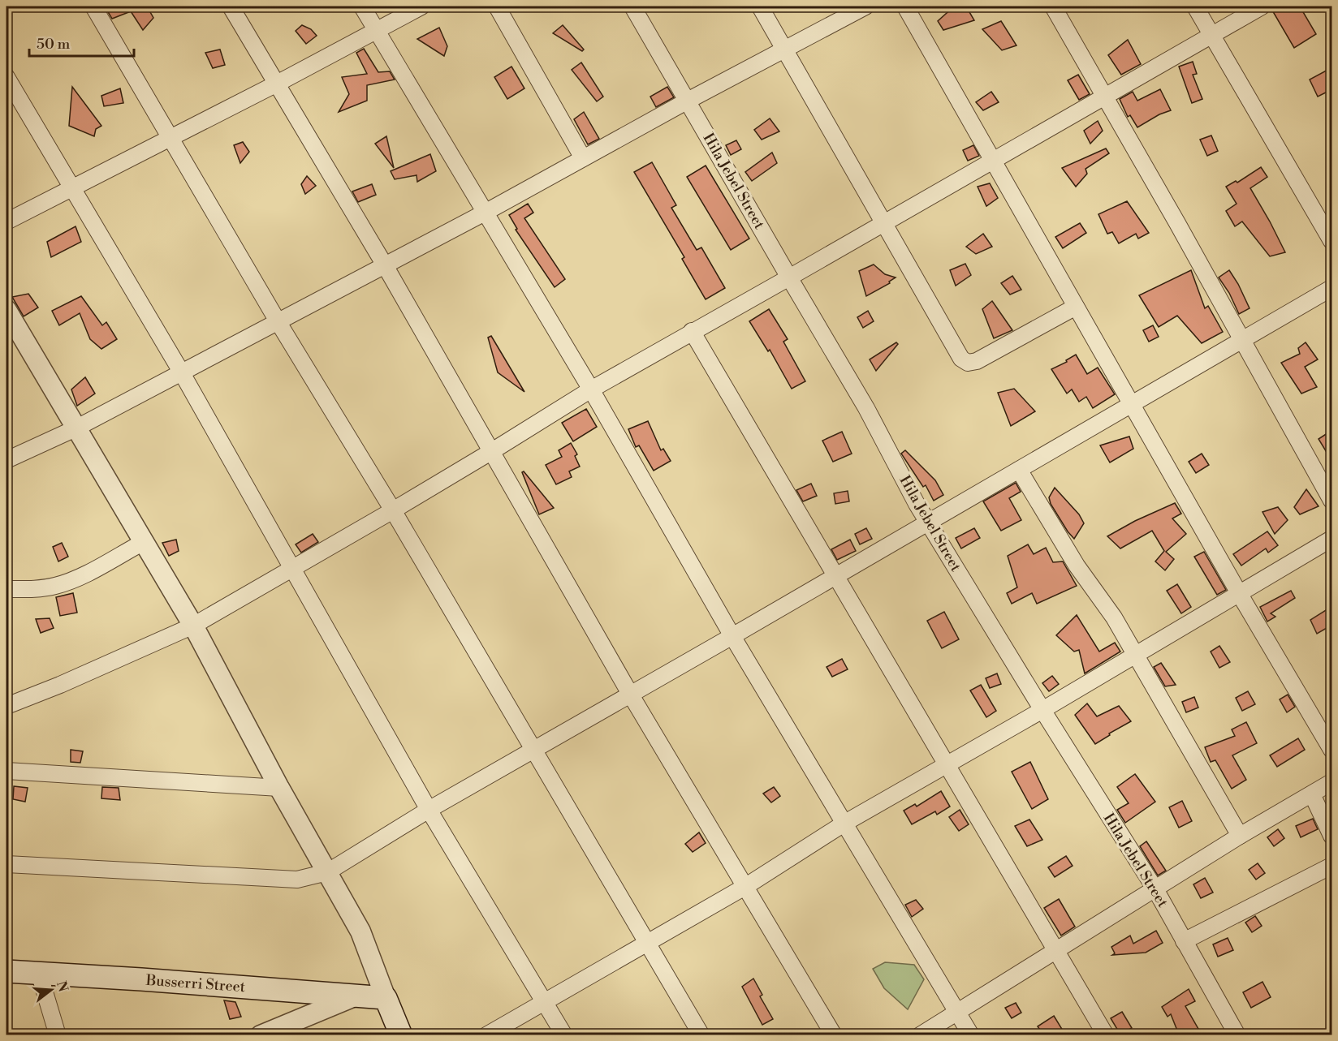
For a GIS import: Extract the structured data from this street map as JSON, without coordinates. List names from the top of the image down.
{
  "streets": {
    "main road": ["Busserri Street"],
    "street": ["Hila Jebel Street"]
  },
  "scale_bar": "50 m",
  "north": "right"
}
